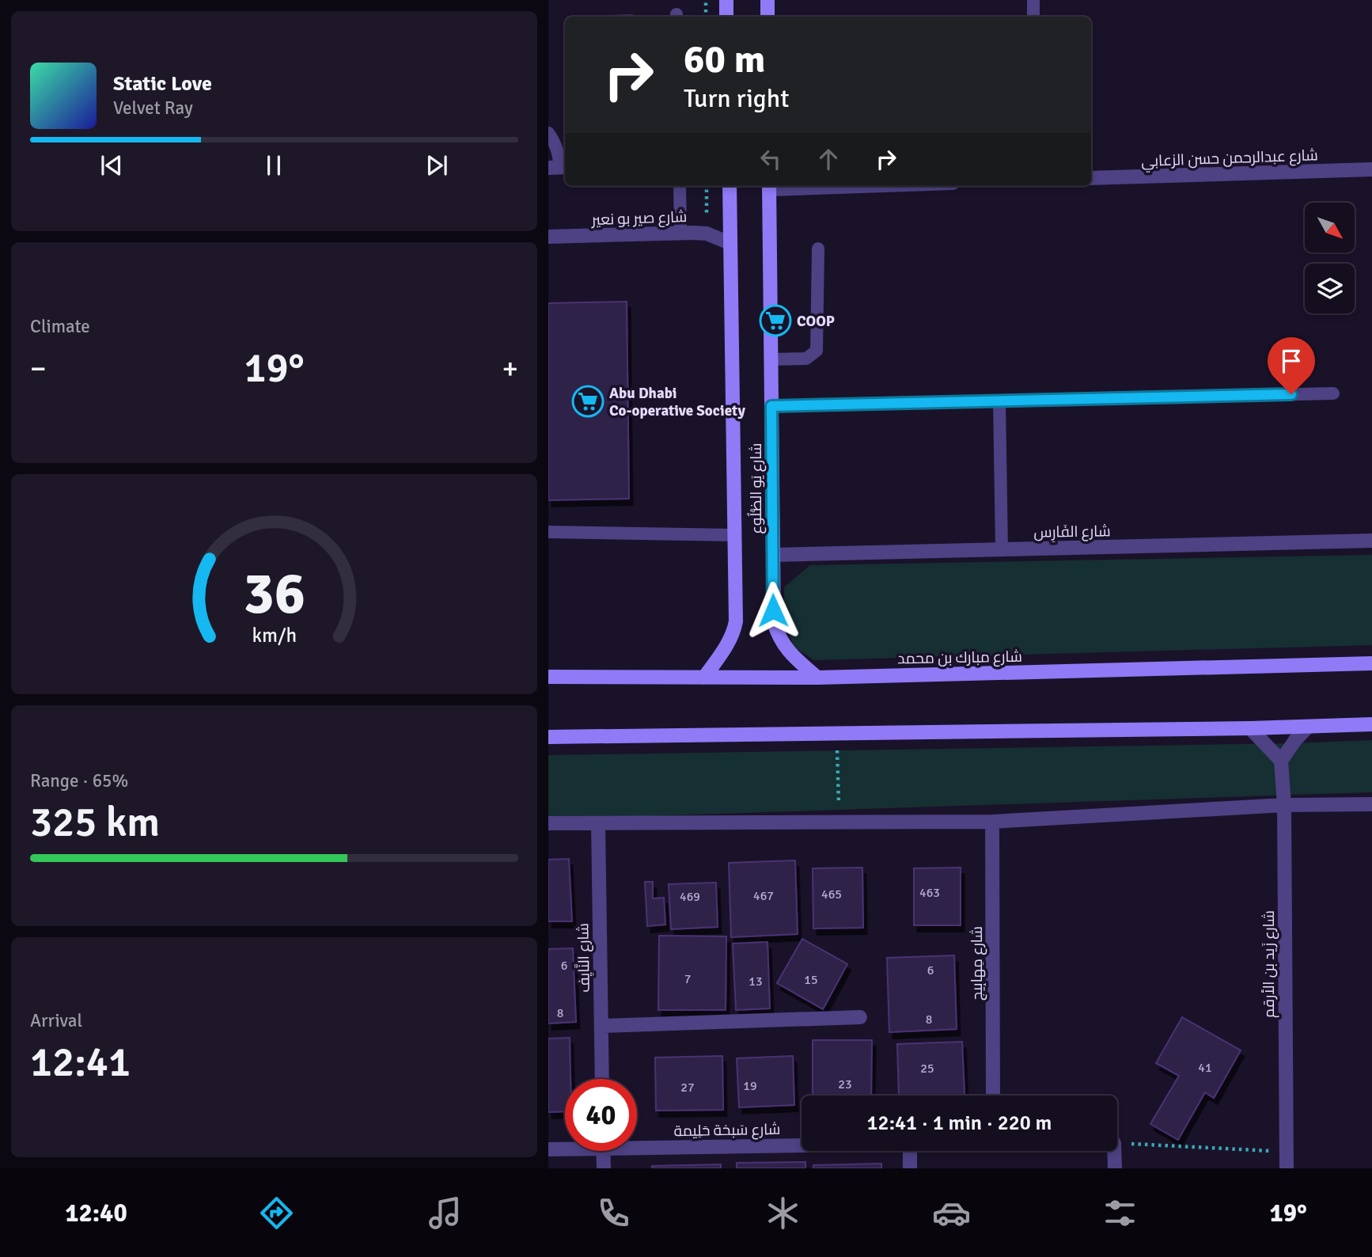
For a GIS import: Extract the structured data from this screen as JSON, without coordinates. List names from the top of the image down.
{
  "streets": {
    "main road": ["شارع يَو الضُّلُوع", "شارع مبارك بن محمد"],
    "street": [
      "شارع عبدالرحمن حسن الزعابي",
      "شارع صير بو نعير",
      "شارع الفَارِس",
      "شارع النَّايِف",
      "شارع مِهابِيج",
      "شارع زَيد بن الأرقم",
      "شارع سَبخة حَلِيمة"
    ]
  },
  "crossings": [
    ["شارع صير بو نعير", "شارع يَو الضُّلُوع"],
    ["شارع يَو الضُّلُوع", "شارع الفَارِس"],
    ["شارع يَو الضُّلُوع", "شارع مبارك بن محمد"]
  ],
  "places": {
    "supermarket": ["COOP", "Abu Dhabi Co-operative Society"]
  },
  "house_numbers": [
    "463",
    "465",
    "467",
    "469",
    "6",
    "6",
    "7",
    "15",
    "13",
    "8",
    "8",
    "41",
    "25",
    "23",
    "19",
    "27"
  ],
  "north": "bottom right",
  "page": {
    "turn": ["60 m", "Turn right"],
    "song": ["Static Love", "Velvet Ray"],
    "tile": [
      "Climate",
      ["Range · 65%", "325 km"],
      ["Arrival", "12:41"]
    ],
    "heat": ["−", "19°", "+"],
    "limit": "40",
    "trip": "12:41 · 1 min · 220 m",
    "tabs": ["12:40", "19°"],
    "gauge": ["36", "km/h"]
  }
}
